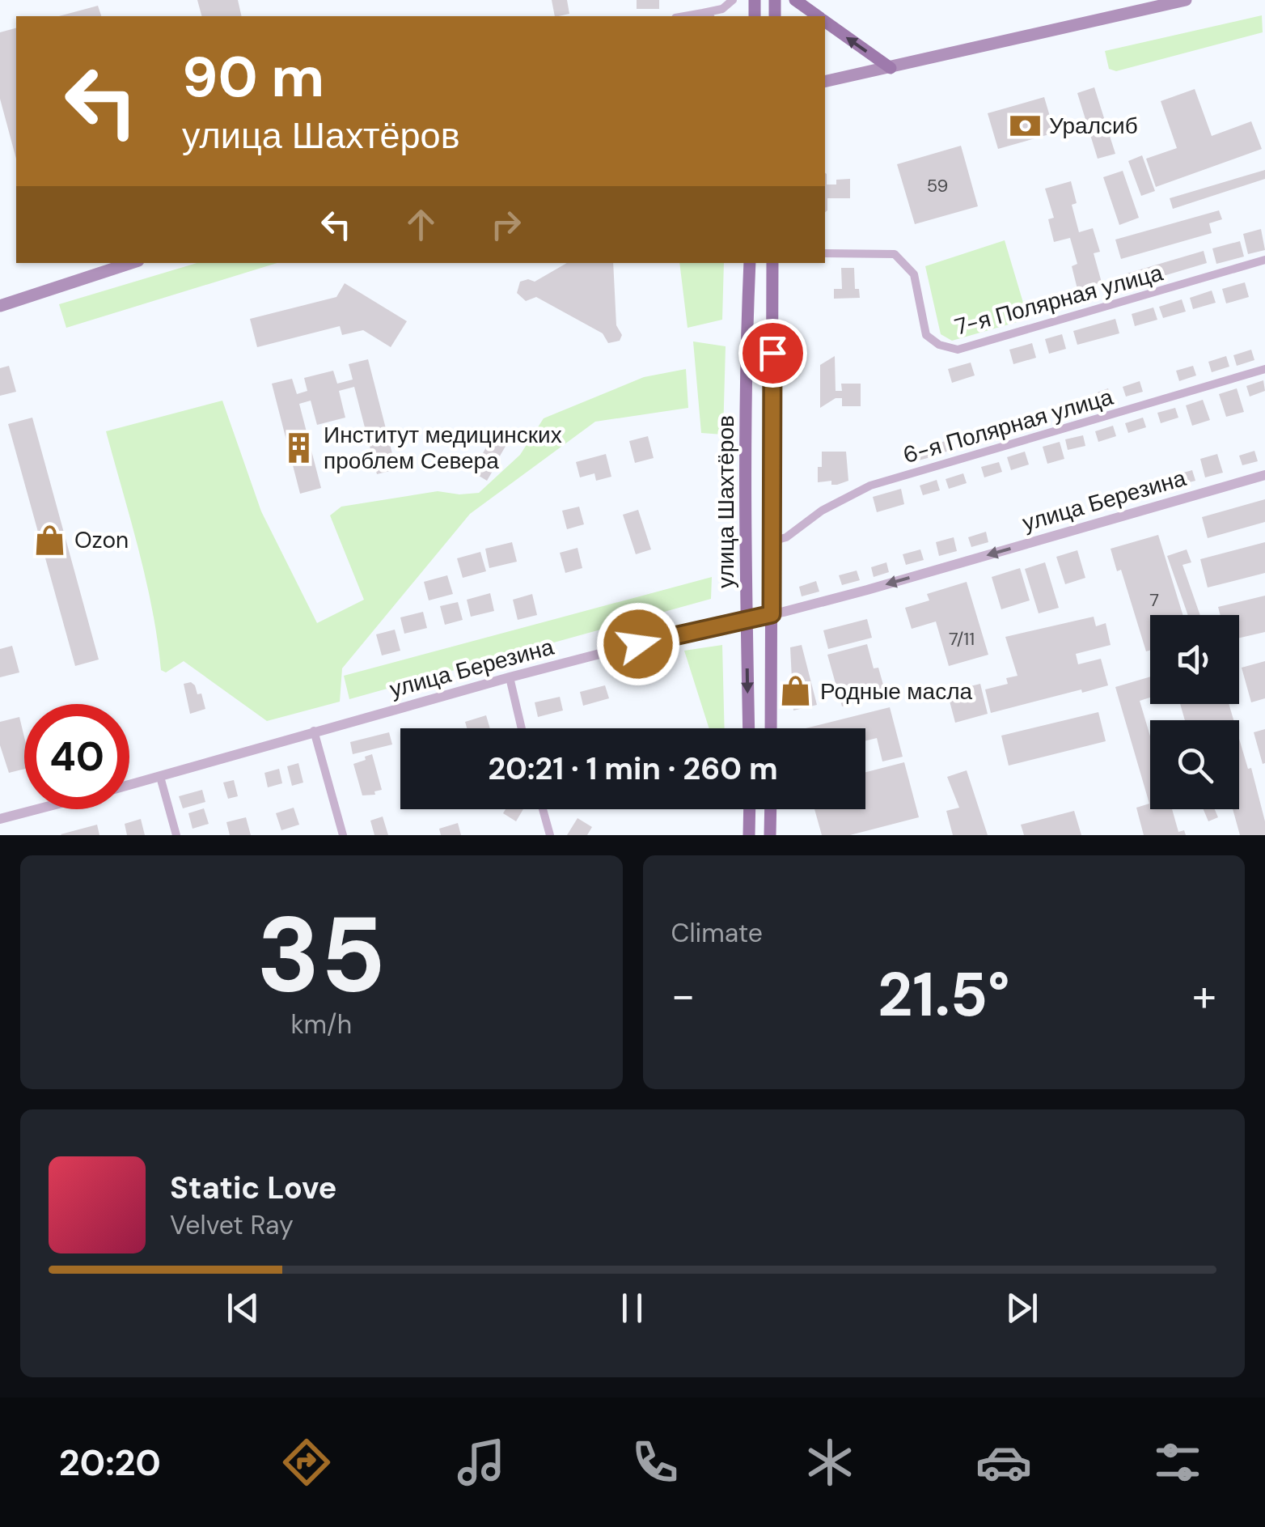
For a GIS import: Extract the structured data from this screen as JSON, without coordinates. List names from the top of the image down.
{
  "streets": {
    "main road": ["улица Шахтёров"],
    "street": ["7-я Полярная улица", "6-я Полярная улица", "улица Березина"]
  },
  "crossings": [
    ["6-я Полярная улица", "улица Шахтёров"],
    ["улица Березина", "улица Шахтёров"]
  ],
  "one_way": ["улица Березина"],
  "places": {
    "bank": ["Уралсиб"],
    "building": ["Институт медицинских проблем Севера"],
    "shop": ["Ozon", "Родные масла"]
  },
  "house_numbers": ["59", "7", "7/11"],
  "page": {
    "turn": ["90 m", "улица Шахтёров"],
    "limit": "40",
    "trip": "20:21 · 1 min · 260 m",
    "tile": [
      ["35", "km/h"],
      "Climate"
    ],
    "heat": ["−", "21.5°", "+"],
    "song": ["Static Love", "Velvet Ray"],
    "tabs": "20:20"
  }
}
